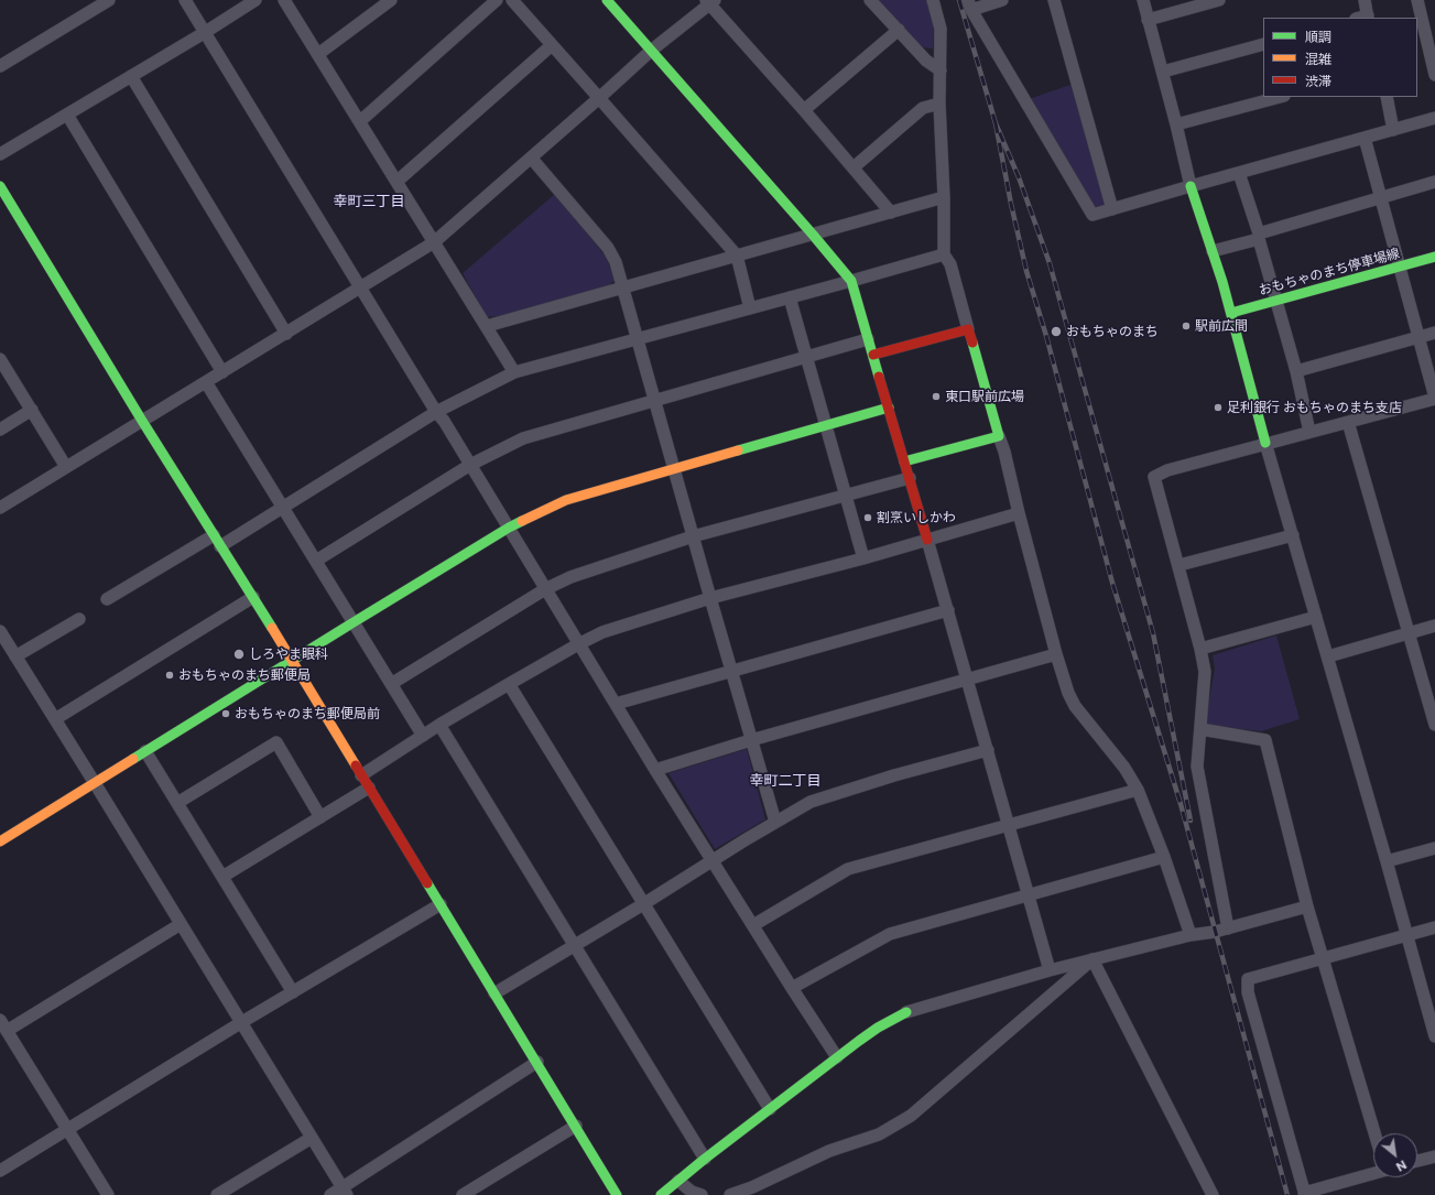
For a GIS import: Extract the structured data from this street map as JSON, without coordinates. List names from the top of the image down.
{
  "streets": {
    "street": ["おもちゃのまち停車場線"]
  },
  "districts": ["幸町三丁目", "幸町二丁目"],
  "places": [
    "駅前広間",
    "おもちゃのまち",
    "東口駅前広場",
    "足利銀行 おもちゃのまち支店",
    "割烹いしかわ",
    "しろやま眼科",
    "おもちゃのまち郵便局",
    "おもちゃのまち郵便局前"
  ],
  "legend": ["順調", "混雑", "渋滞"],
  "north": "bottom right"
}
